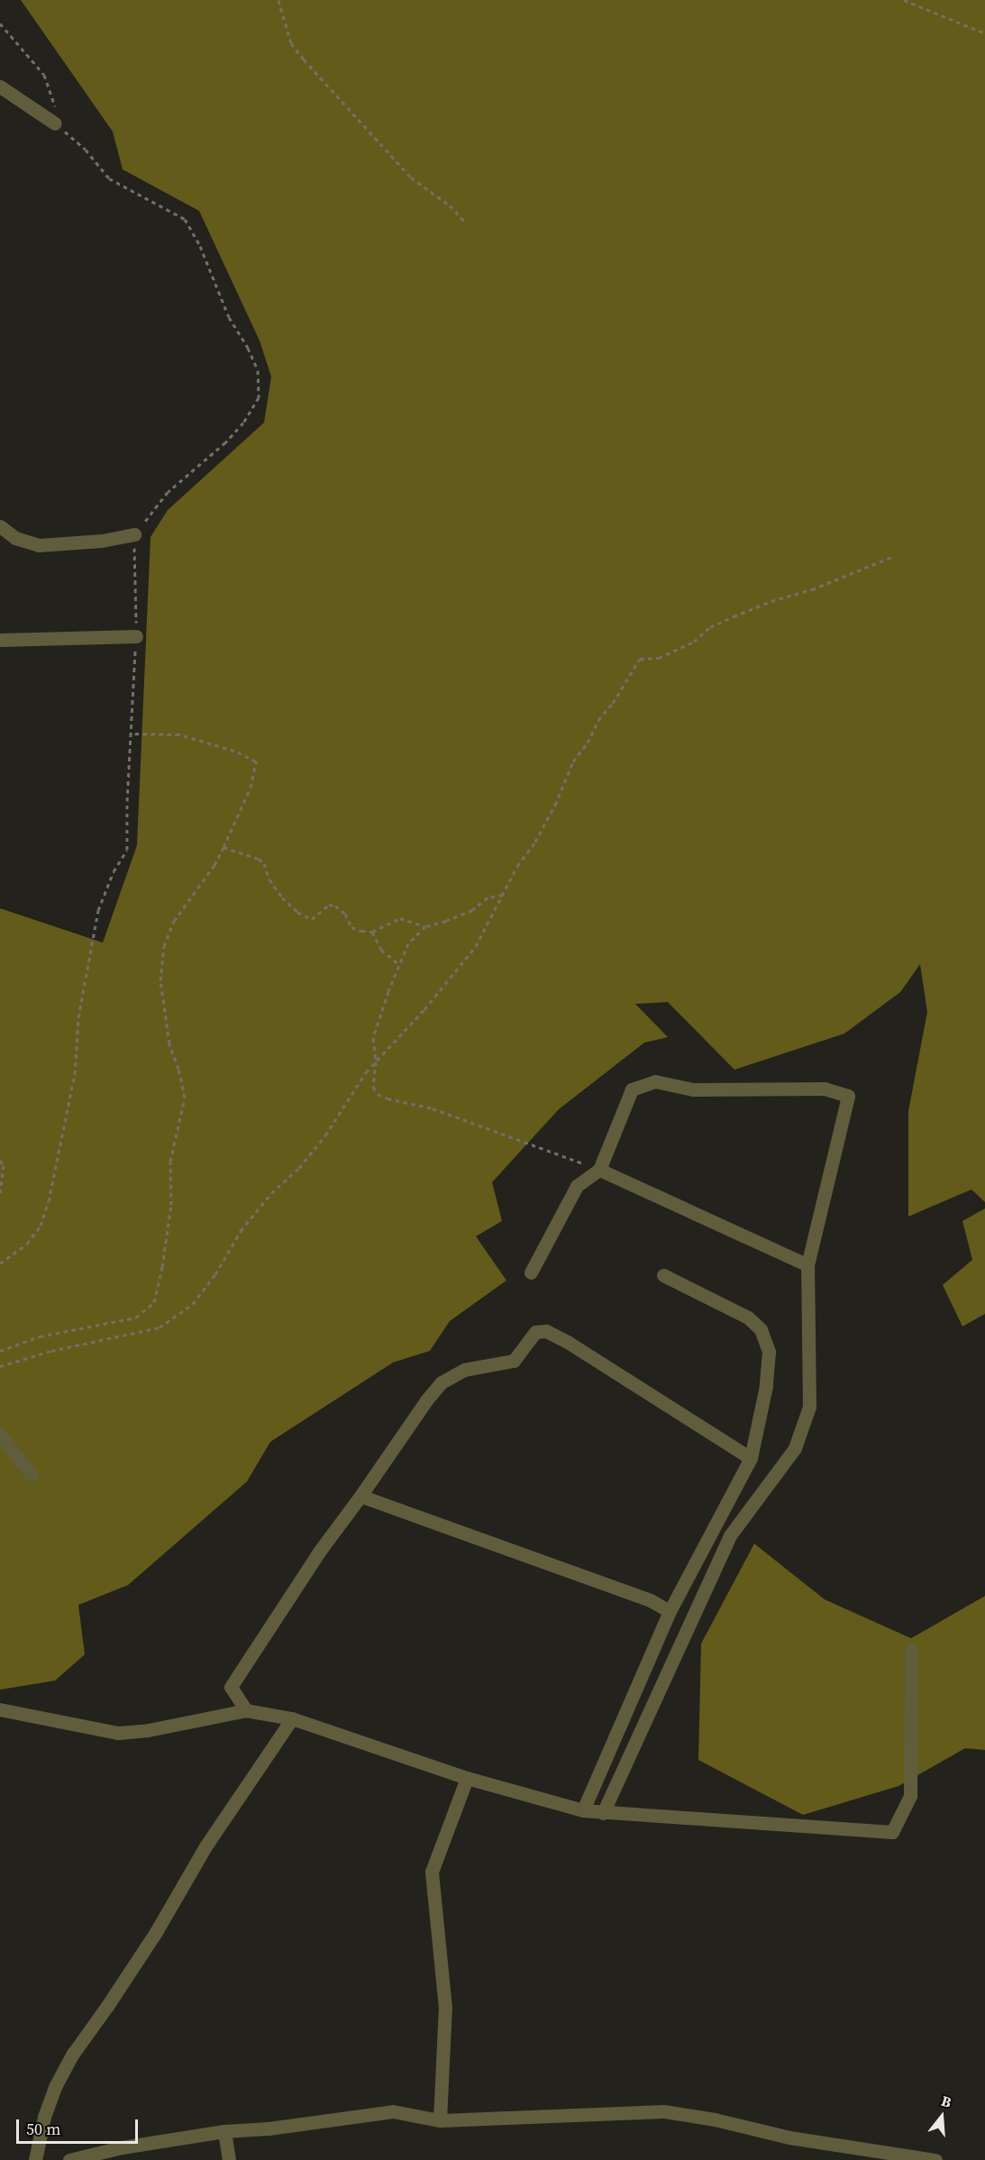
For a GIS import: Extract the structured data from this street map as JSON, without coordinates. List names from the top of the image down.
{
  "scale_bar": "50 m",
  "north": "top"
}
